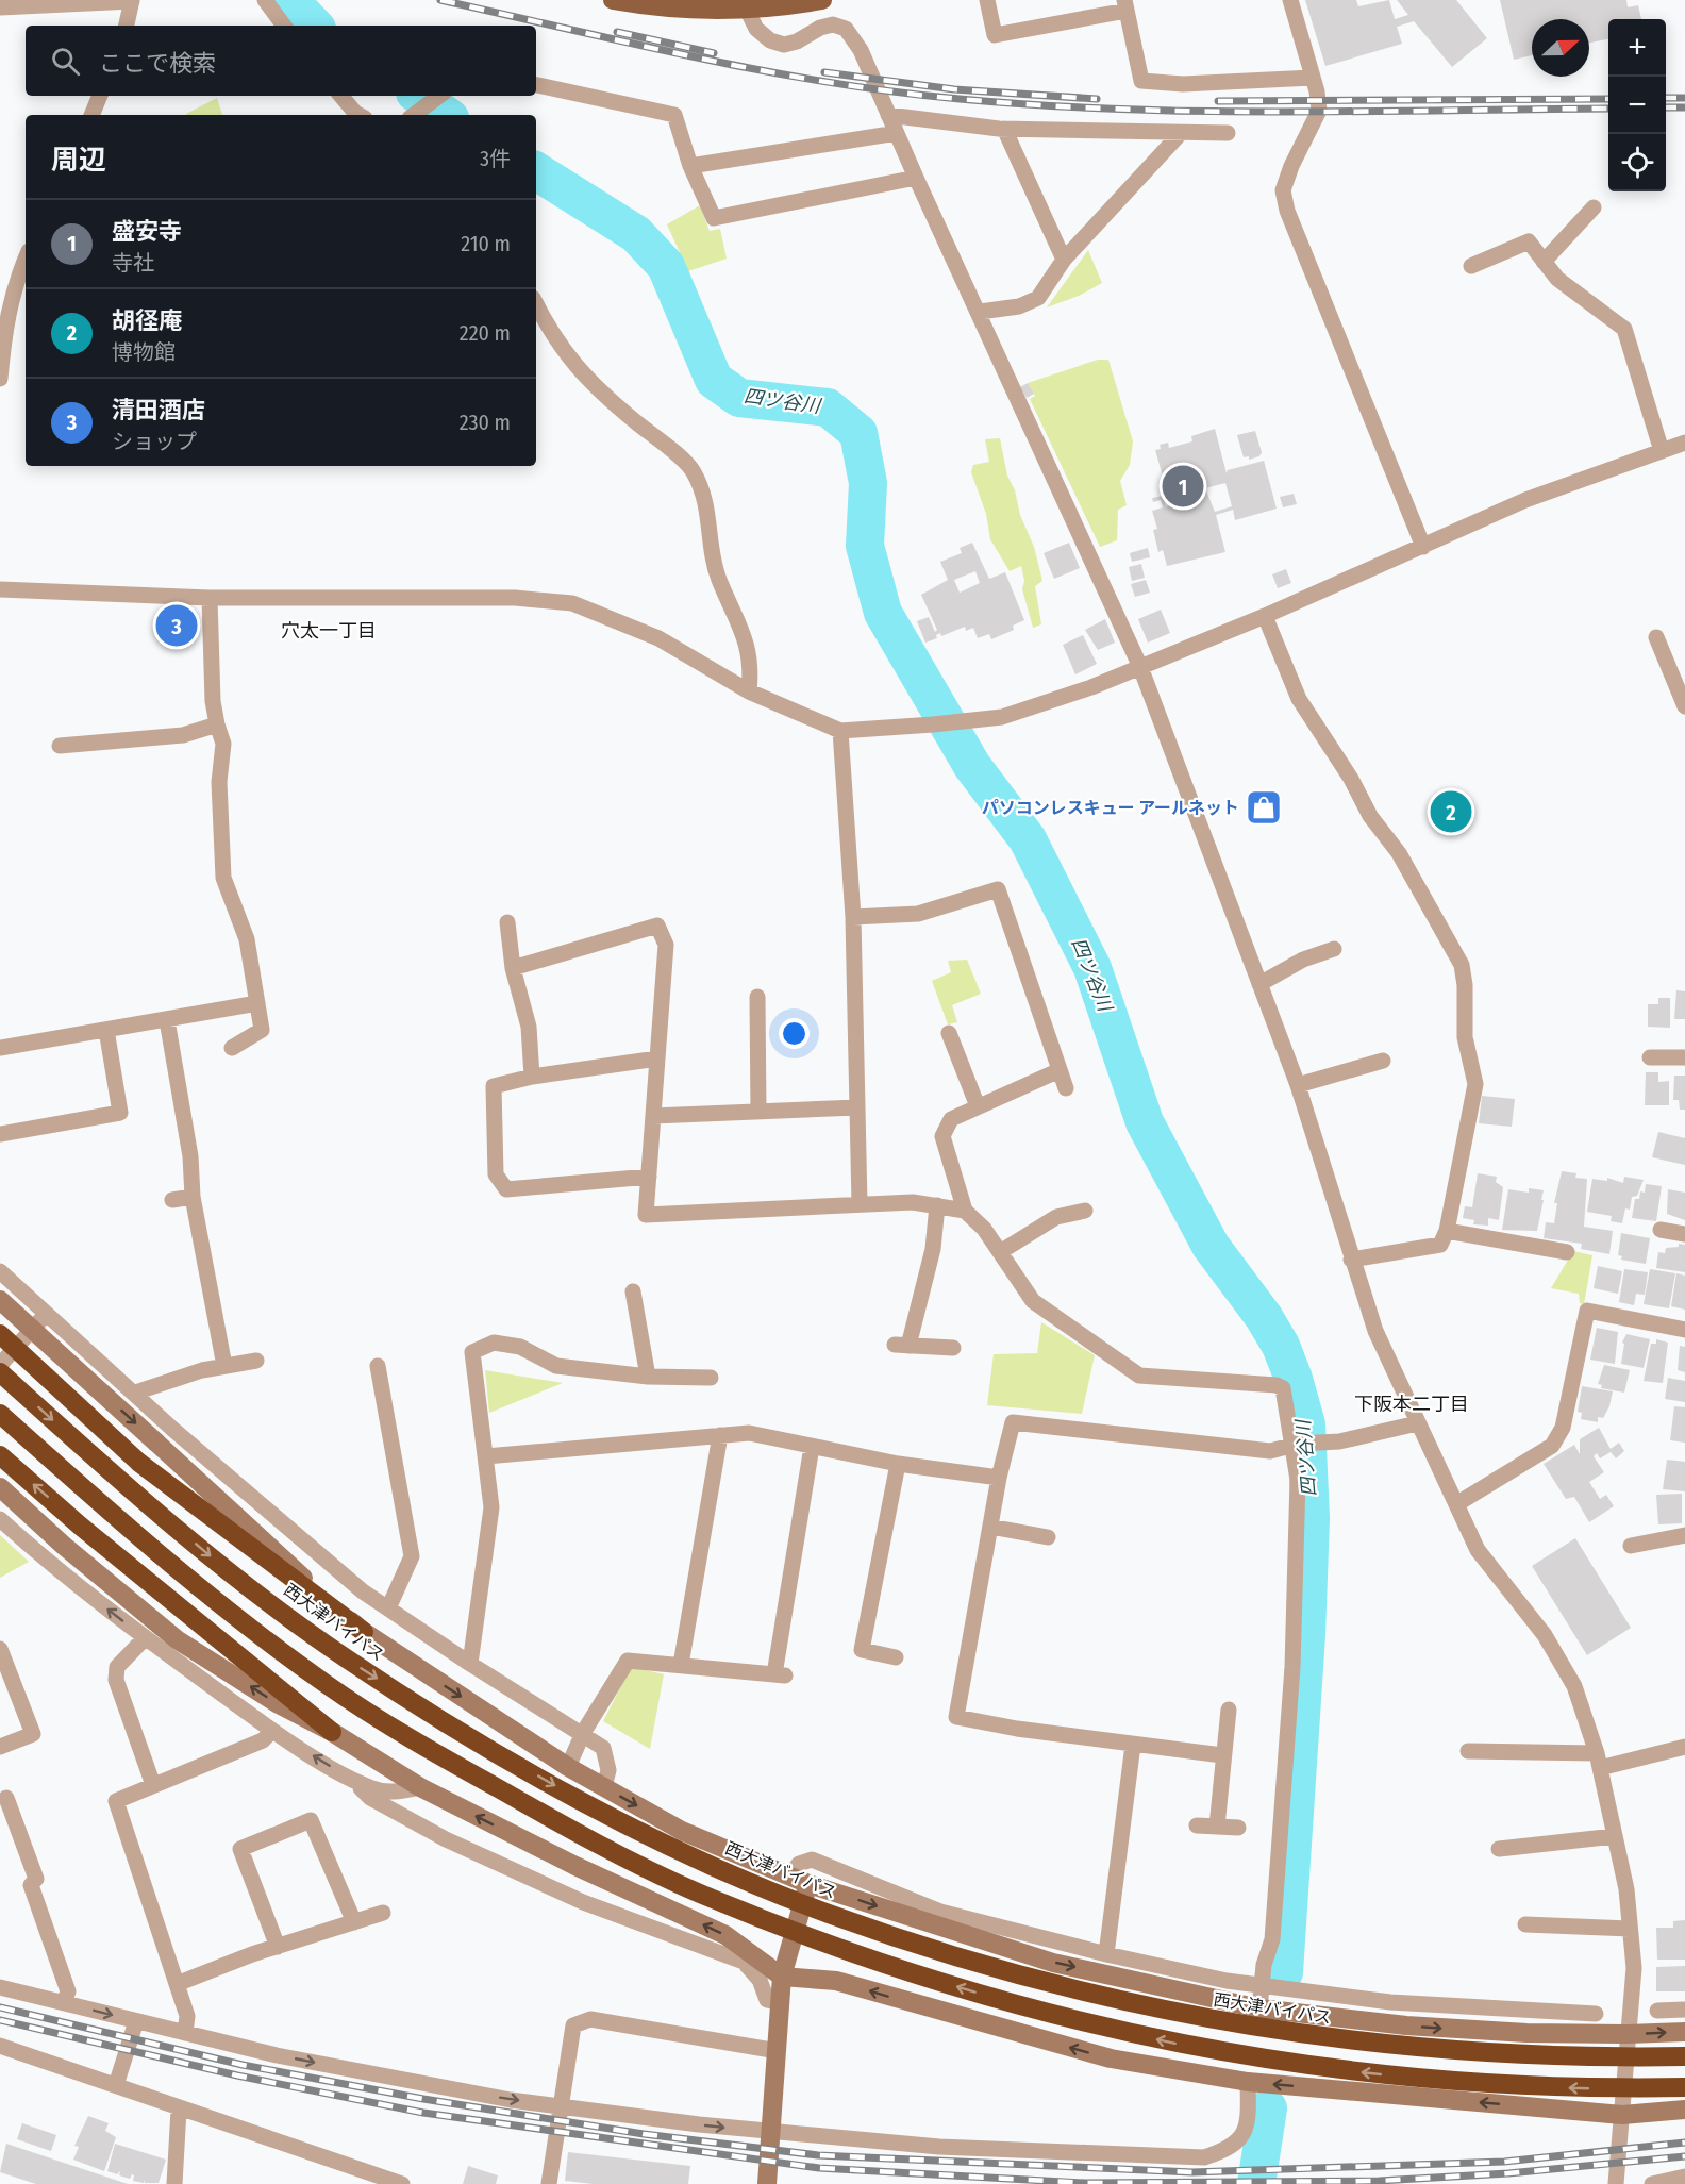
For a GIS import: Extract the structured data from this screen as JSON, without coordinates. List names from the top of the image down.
{
  "streets": {
    "highway": ["西大津バイパス"]
  },
  "districts": ["穴太一丁目", "下阪本二丁目"],
  "water": ["四ツ谷川"],
  "places": {
    "shop": ["パソコンレスキュー アールネット"]
  },
  "north": "right",
  "page": {
    "map_buttons": ["+", "−"],
    "search": "ここで検索",
    "heading": ["周辺", "3件"],
    "list": [
      {
        "mark": "1",
        "name": "盛安寺",
        "note": "寺社",
        "value": "210 m"
      },
      {
        "mark": "2",
        "name": "胡径庵",
        "note": "博物館",
        "value": "220 m"
      },
      {
        "mark": "3",
        "name": "清田酒店",
        "note": "ショップ",
        "value": "230 m"
      }
    ],
    "pins": ["1", "3", "2"]
  }
}
